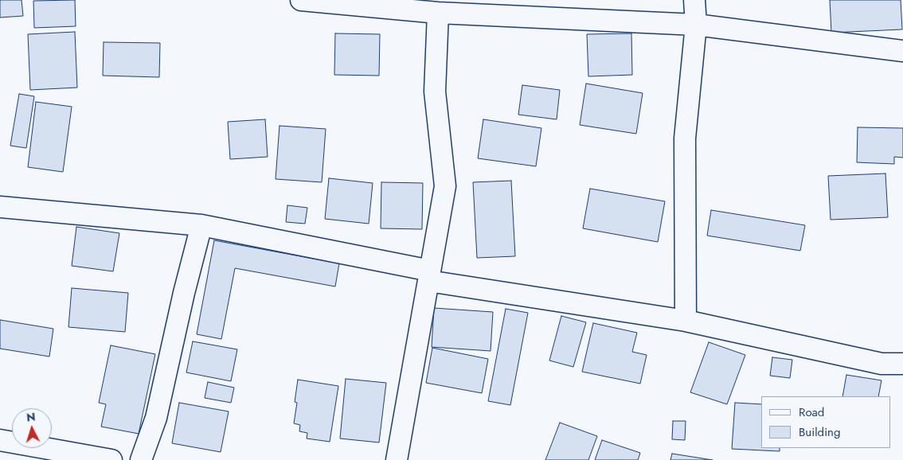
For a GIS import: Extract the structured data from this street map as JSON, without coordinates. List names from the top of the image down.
{
  "legend": ["Road", "Building"],
  "north": "top"
}
